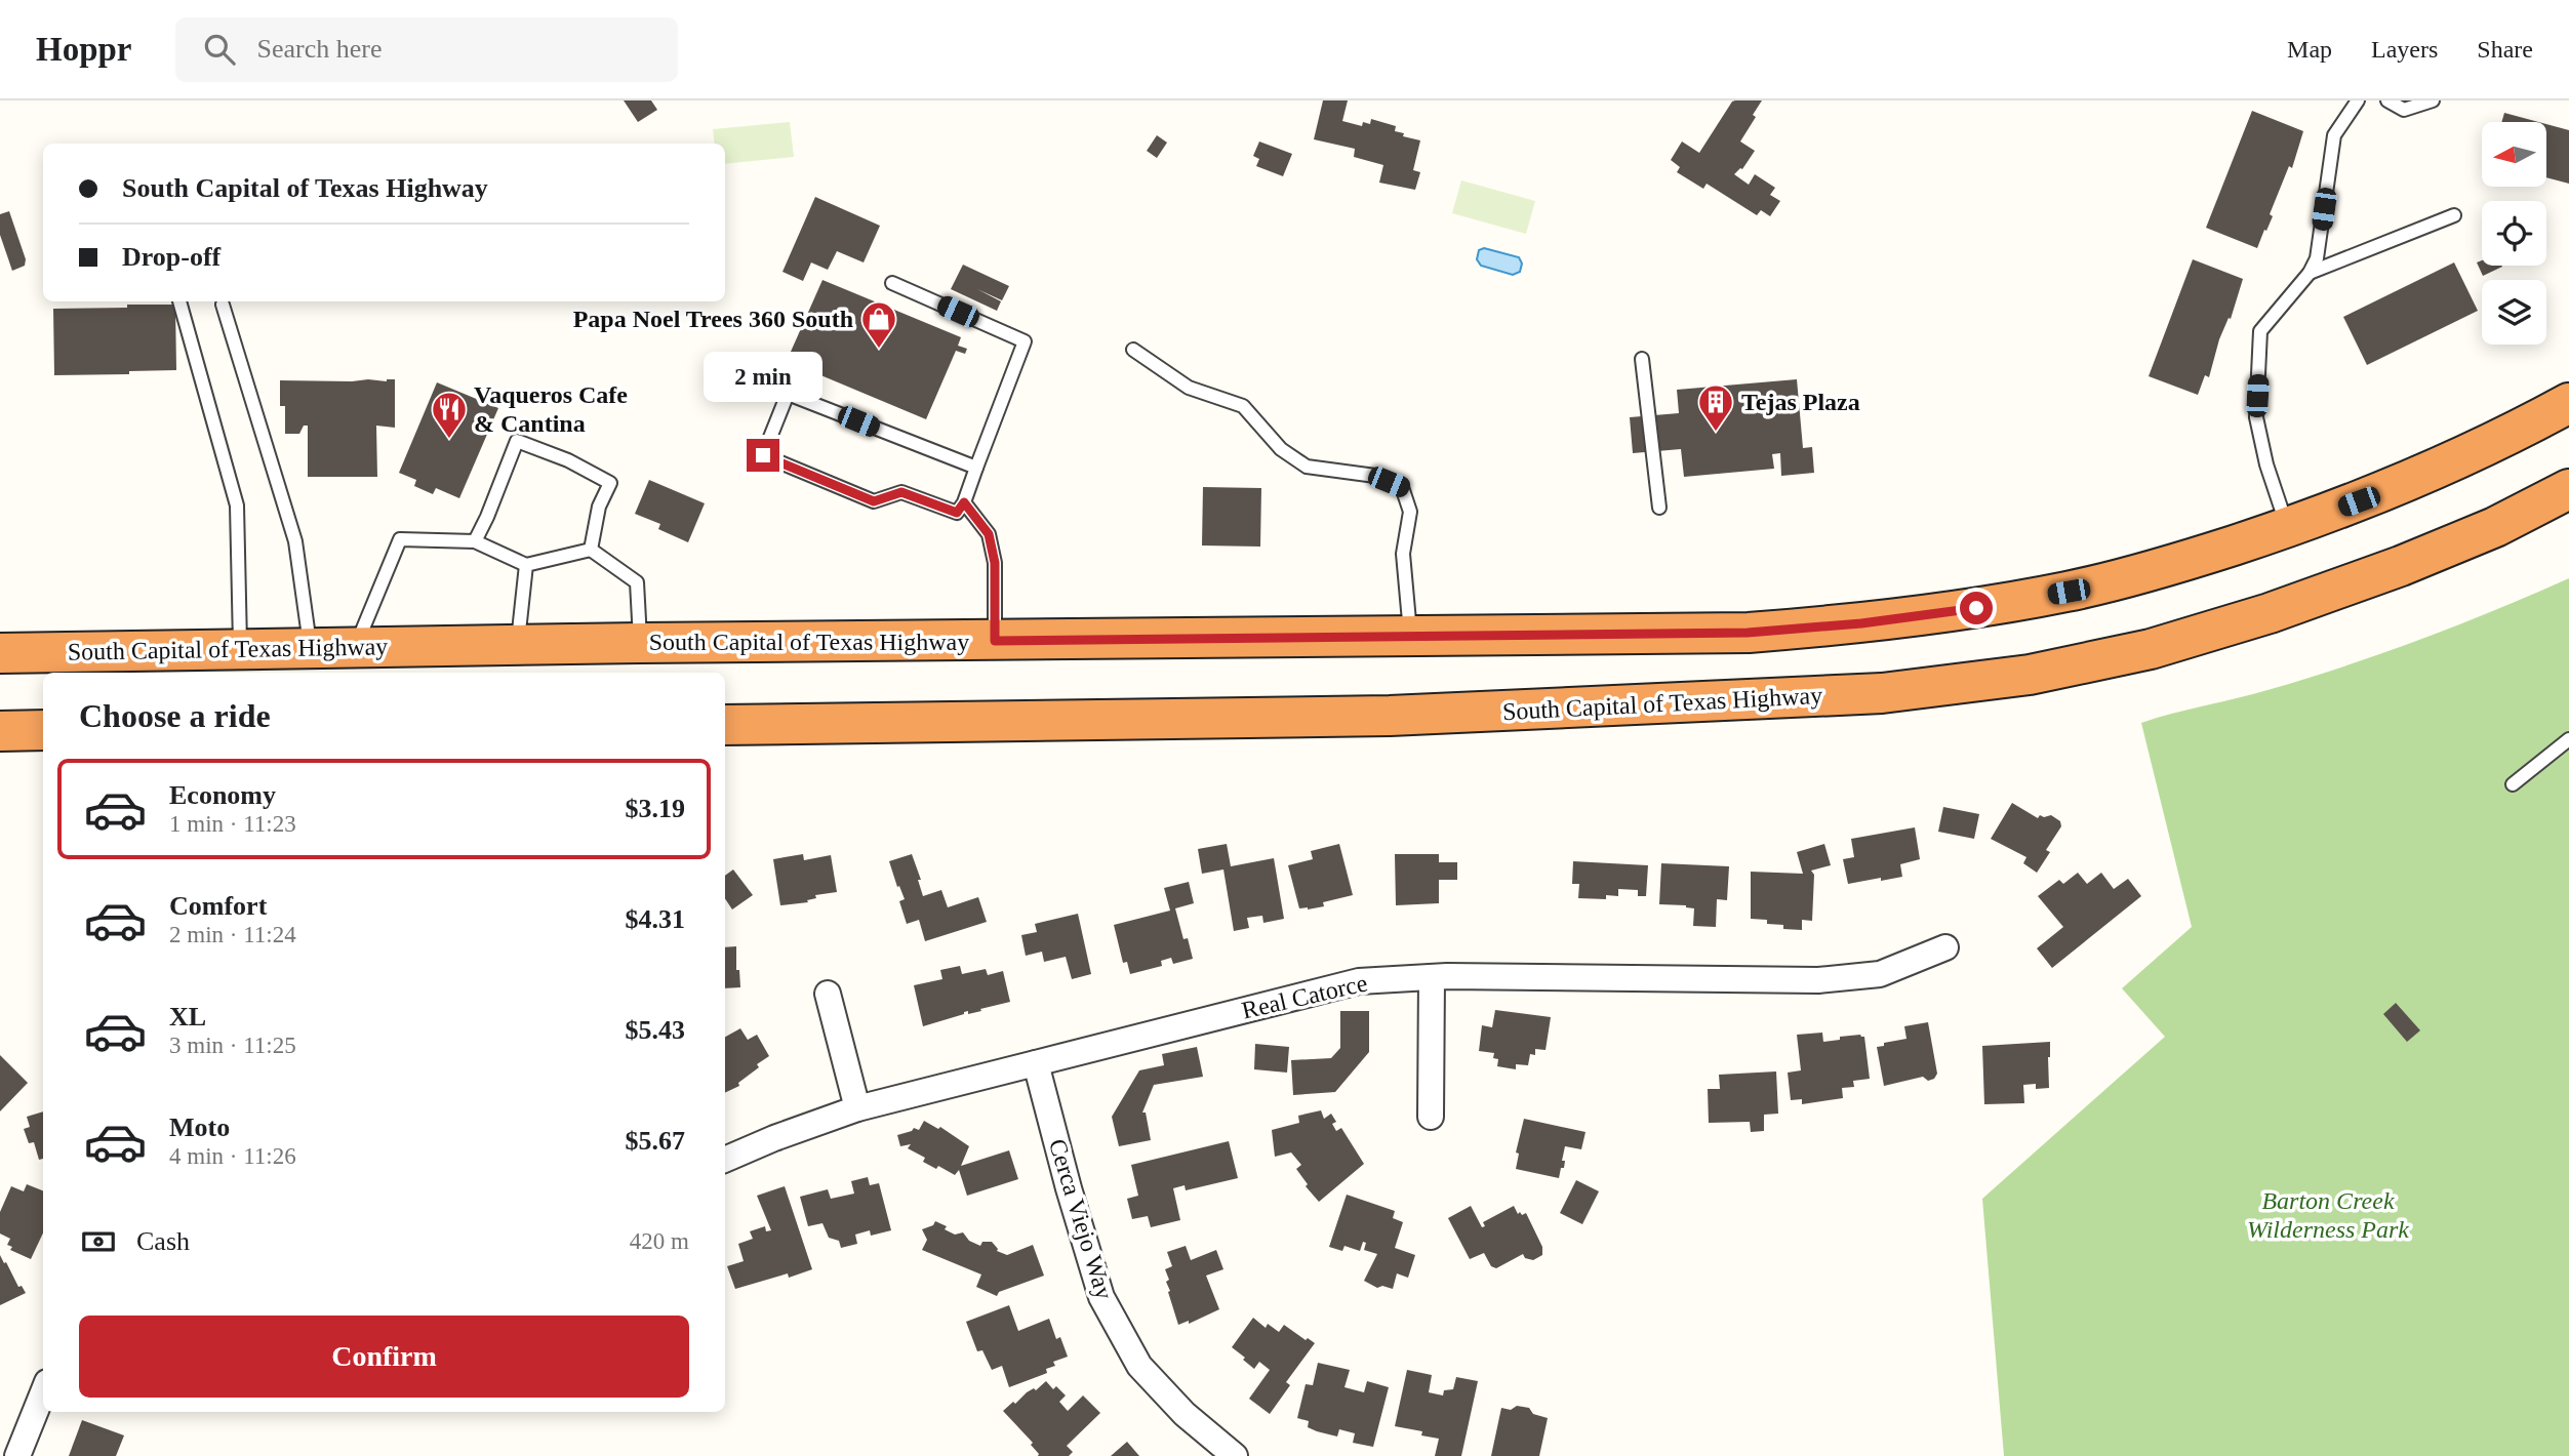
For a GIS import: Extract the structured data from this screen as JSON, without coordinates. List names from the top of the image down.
{
  "streets": {
    "highway": ["South Capital of Texas Highway"],
    "street": ["Real Catorce", "Cerca Viejo Way"]
  },
  "crossings": [
    ["Real Catorce", "Cerca Viejo Way"]
  ],
  "parks": ["Barton Creek Wilderness Park"],
  "places": {
    "shop": ["Papa Noel Trees 360 South"],
    "building": ["Tejas Plaza"],
    "restaurant": ["Vaqueros Cafe & Cantina"]
  },
  "north": "left",
  "page": {
    "header": "Hoppr",
    "search": "Search here",
    "nav": ["Map", "Layers", "Share"],
    "banner": ["South Capital of Texas Highway", "Drop-off"],
    "bubble": "2 min",
    "heading": "Choose a ride",
    "list": [
      {
        "name": "Economy",
        "note": "1 min · 11:23",
        "value": "$3.19"
      },
      {
        "name": "Comfort",
        "note": "2 min · 11:24",
        "value": "$4.31"
      },
      {
        "name": "XL",
        "note": "3 min · 11:25",
        "value": "$5.43"
      },
      {
        "name": "Moto",
        "note": "4 min · 11:26",
        "value": "$5.67"
      }
    ],
    "pay": ["Cash", "420 m"],
    "buttons": "Confirm"
  }
}
